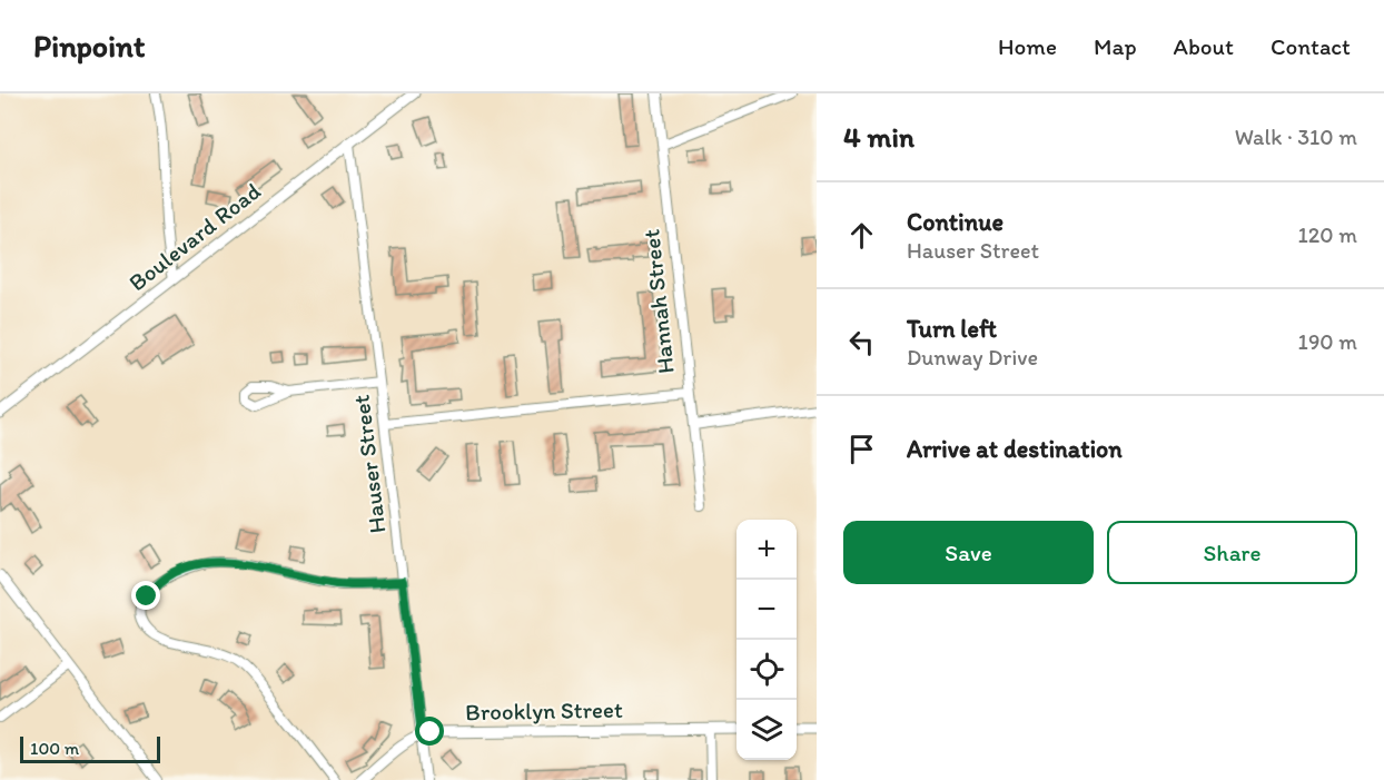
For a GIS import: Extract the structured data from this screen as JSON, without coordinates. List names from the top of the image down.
{
  "streets": {
    "street": [
      "Boulevard Road",
      "Hannah Street",
      "Hauser Street",
      "Brooklyn Street"
    ]
  },
  "crossings": [
    ["Boulevard Road", "Hauser Street"],
    ["Hauser Street", "Brooklyn Street"]
  ],
  "scale_bar": "100 m",
  "page": {
    "header": "Pinpoint",
    "nav": [
      "Home",
      "Map",
      "About",
      "Contact"
    ],
    "heading": ["4 min", "Walk · 310 m"],
    "list": [
      ["Continue", "Hauser Street", "120 m"],
      ["Turn left", "Dunway Drive", "190 m"],
      "Arrive at destination"
    ],
    "buttons": ["Save", "Share"],
    "map_buttons": ["+", "−"],
    "scale": "100 m"
  }
}
